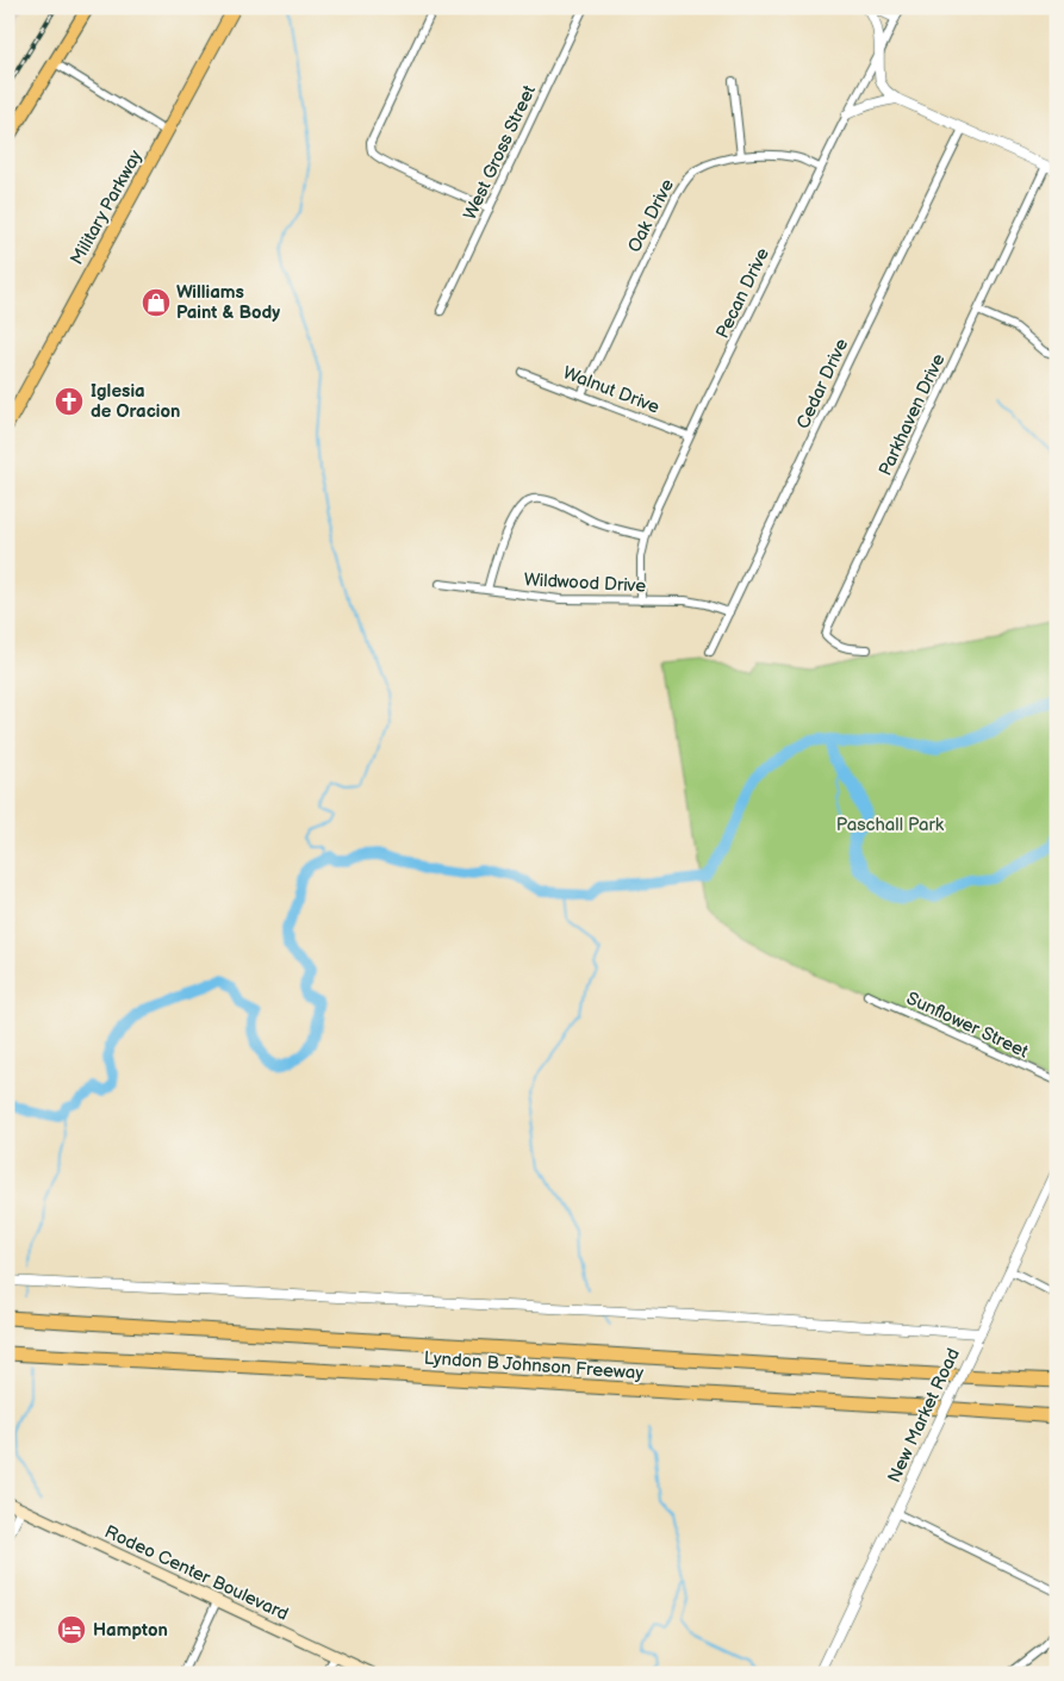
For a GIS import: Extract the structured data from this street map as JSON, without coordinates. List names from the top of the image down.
{
  "streets": {
    "highway": ["Lyndon B Johnson Freeway"],
    "main road": ["Military Parkway", "Rodeo Center Boulevard"],
    "street": [
      "West Gross Street",
      "Oak Drive",
      "Pecan Drive",
      "Cedar Drive",
      "Walnut Drive",
      "Parkhaven Drive",
      "Wildwood Drive",
      "Sunflower Street",
      "New Market Road"
    ]
  },
  "crossings": [
    ["Oak Drive", "Pecan Drive"],
    ["Oak Drive", "Walnut Drive"],
    ["Pecan Drive", "Walnut Drive"],
    ["Pecan Drive", "Wildwood Drive"],
    ["Cedar Drive", "Wildwood Drive"]
  ],
  "parks": ["Paschall Park"],
  "places": {
    "shop": ["Williams Paint & Body"],
    "church": ["Iglesia de Oracion"],
    "hotel": ["Hampton"]
  }
}
